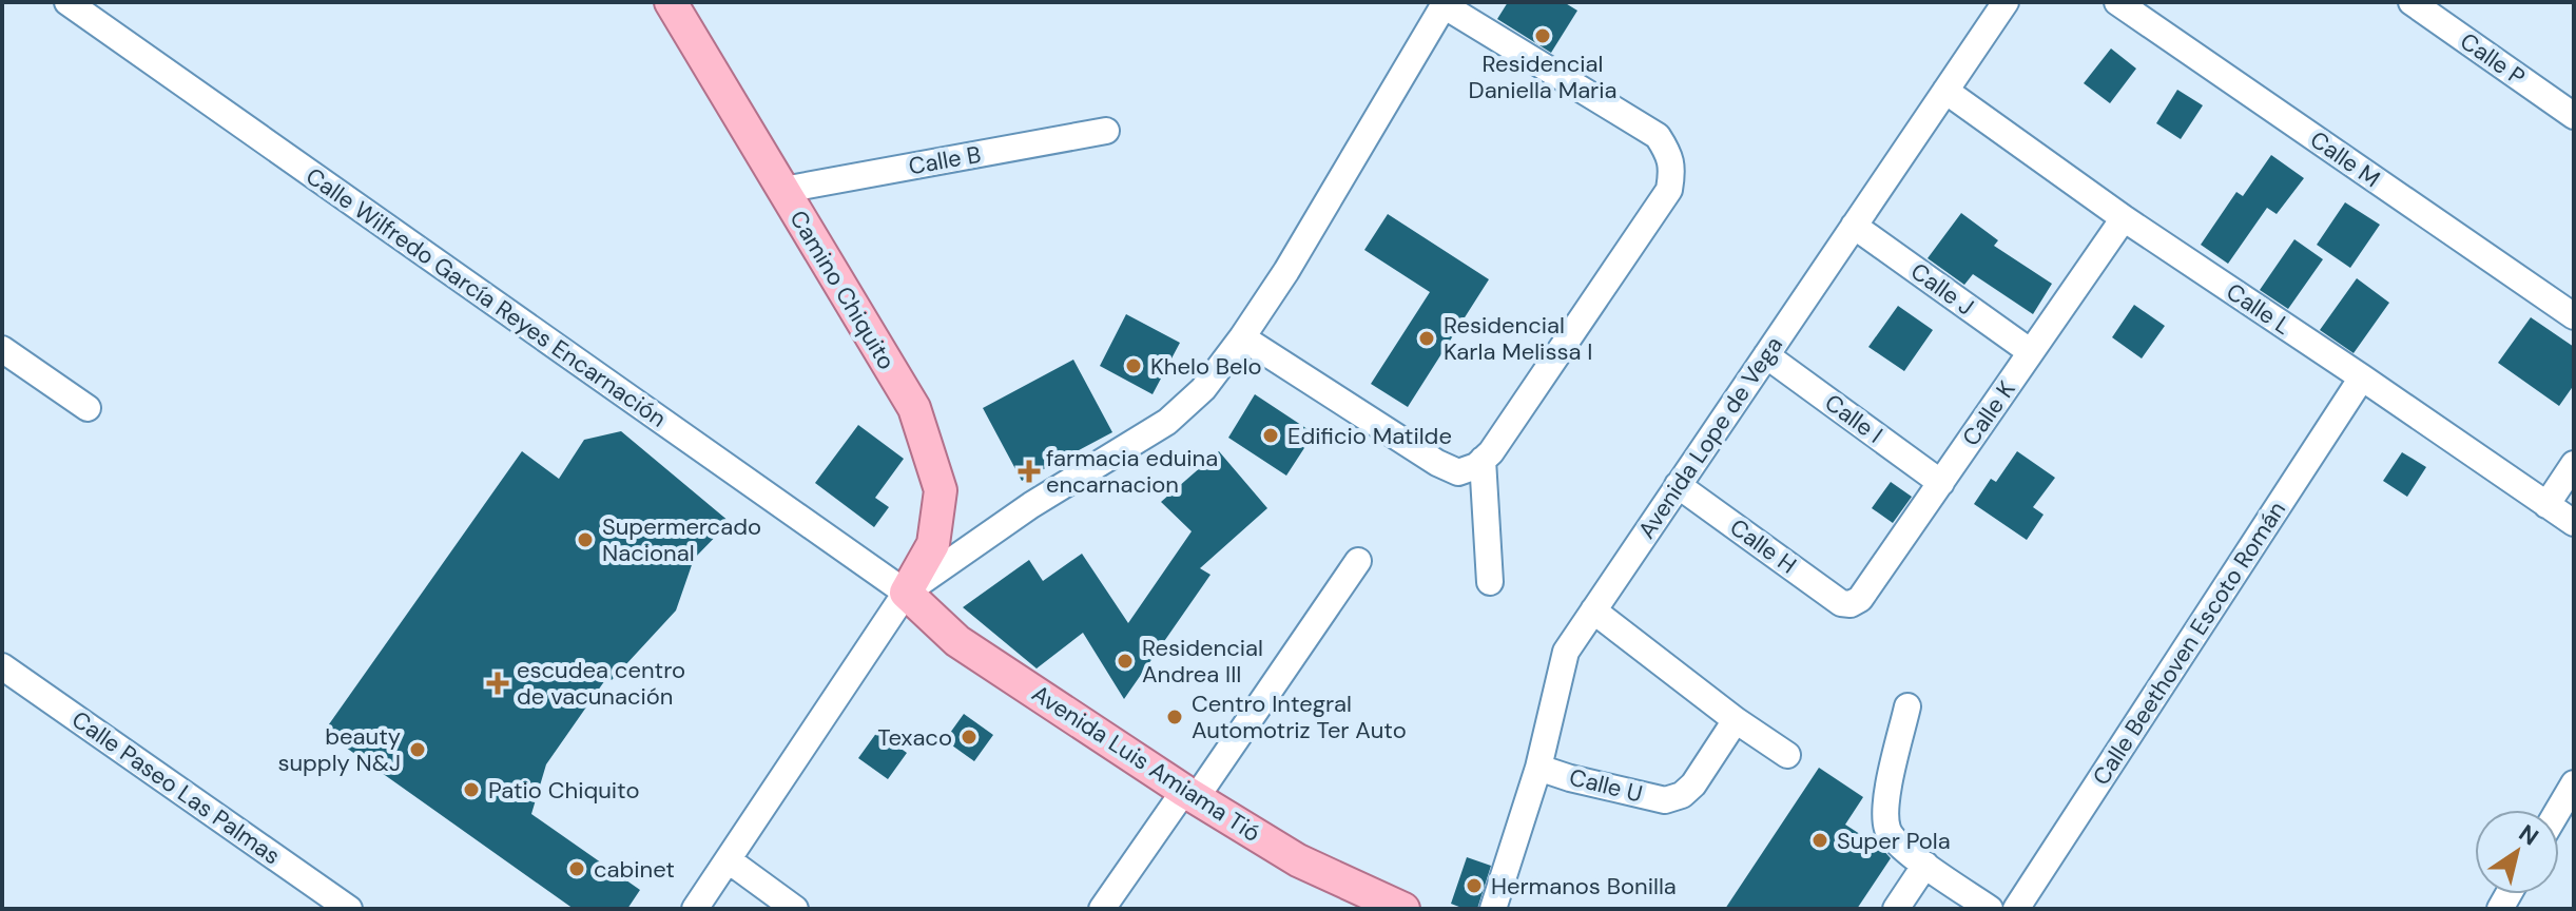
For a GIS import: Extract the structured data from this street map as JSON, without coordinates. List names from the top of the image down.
{
  "streets": {
    "main road": ["Camino Chiquito", "Avenida Luis Amiama Tió"],
    "street": [
      "Calle P",
      "Calle M",
      "Calle B",
      "Calle J",
      "Calle Wilfredo García Reyes Encarnación",
      "Calle L",
      "Calle K",
      "Calle I",
      "Avenida Lope de Vega",
      "Calle H",
      "Calle Beethoven Escoto Román",
      "Calle U",
      "Calle Paseo Las Palmas"
    ]
  },
  "crossings": [
    ["Calle B", "Camino Chiquito"],
    ["Calle J", "Calle K"],
    ["Calle J", "Avenida Lope de Vega"],
    ["Camino Chiquito", "Calle Wilfredo García Reyes Encarnación"],
    ["Camino Chiquito", "Avenida Luis Amiama Tió"],
    ["Calle Wilfredo García Reyes Encarnación", "Avenida Luis Amiama Tió"],
    ["Calle L", "Calle K"],
    ["Calle L", "Avenida Lope de Vega"],
    ["Calle L", "Calle Beethoven Escoto Román"],
    ["Calle K", "Calle I"],
    ["Calle K", "Calle H"],
    ["Calle I", "Avenida Lope de Vega"],
    ["Avenida Lope de Vega", "Calle H"],
    ["Avenida Lope de Vega", "Calle U"]
  ],
  "places": {
    "other": [
      "Residencial Daniella Maria",
      "Residencial Karla Melissa I",
      "Khelo Belo",
      "Edificio Matilde",
      "Supermercado Nacional",
      "Residencial Andrea III",
      "Centro Integral Automotriz Ter Auto",
      "Texaco",
      "beauty supply N&J",
      "Patio Chiquito",
      "Super Pola",
      "cabinet",
      "Hermanos Bonilla"
    ],
    "health": ["farmacia eduina encarnacion", "escudea centro de vacunación"]
  },
  "north": "top right"
}
